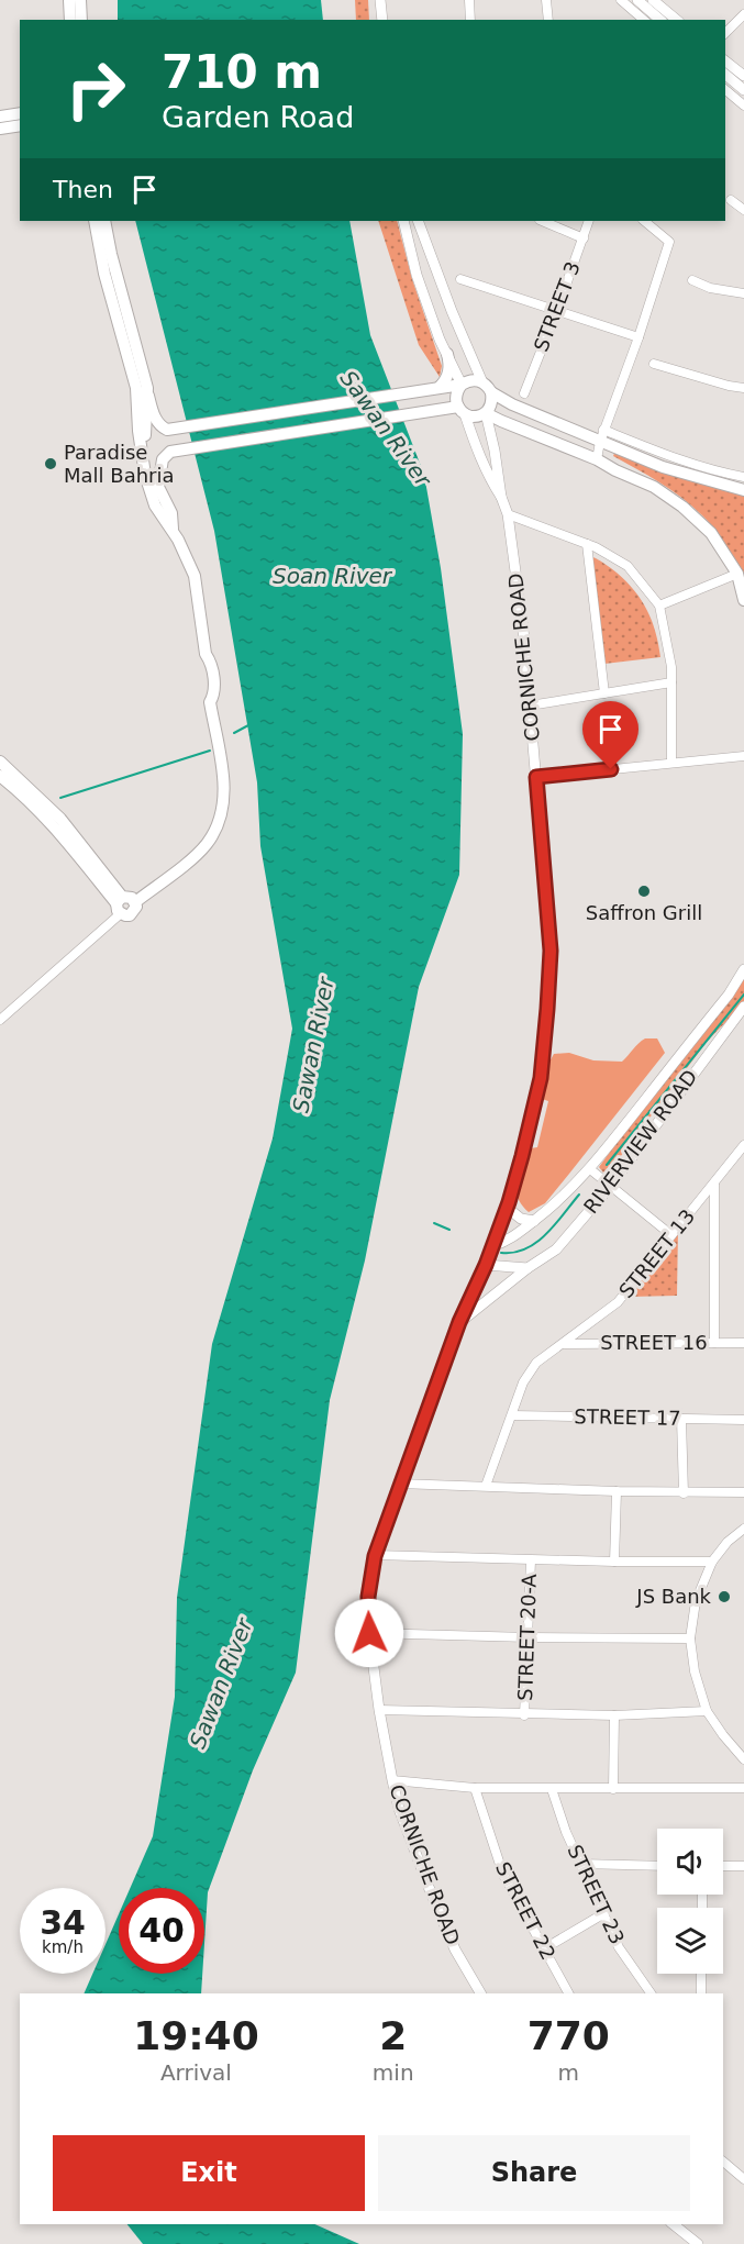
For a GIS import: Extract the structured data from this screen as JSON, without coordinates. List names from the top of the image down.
{
  "streets": {
    "street": [
      "STREET 3",
      "CORNICHE ROAD",
      "RIVERVIEW ROAD",
      "STREET 13",
      "STREET 16",
      "STREET 17",
      "STREET 20-A",
      "STREET 23",
      "STREET 22"
    ]
  },
  "crossings": [
    ["CORNICHE ROAD", "RIVERVIEW ROAD"],
    ["STREET 13", "STREET 16"],
    ["STREET 13", "STREET 17"]
  ],
  "water": ["Sawan River", "Soan River"],
  "places": ["Paradise Mall Bahria", "Saffron Grill", "JS Bank"],
  "page": {
    "turn": ["710 m", "Garden Road"],
    "then": "Then",
    "speed": "34 km/h",
    "limit": "40",
    "eta": [
      "19:40",
      "Arrival",
      "2",
      "min",
      "770",
      "m"
    ],
    "buttons": ["Exit", "Share"]
  }
}
